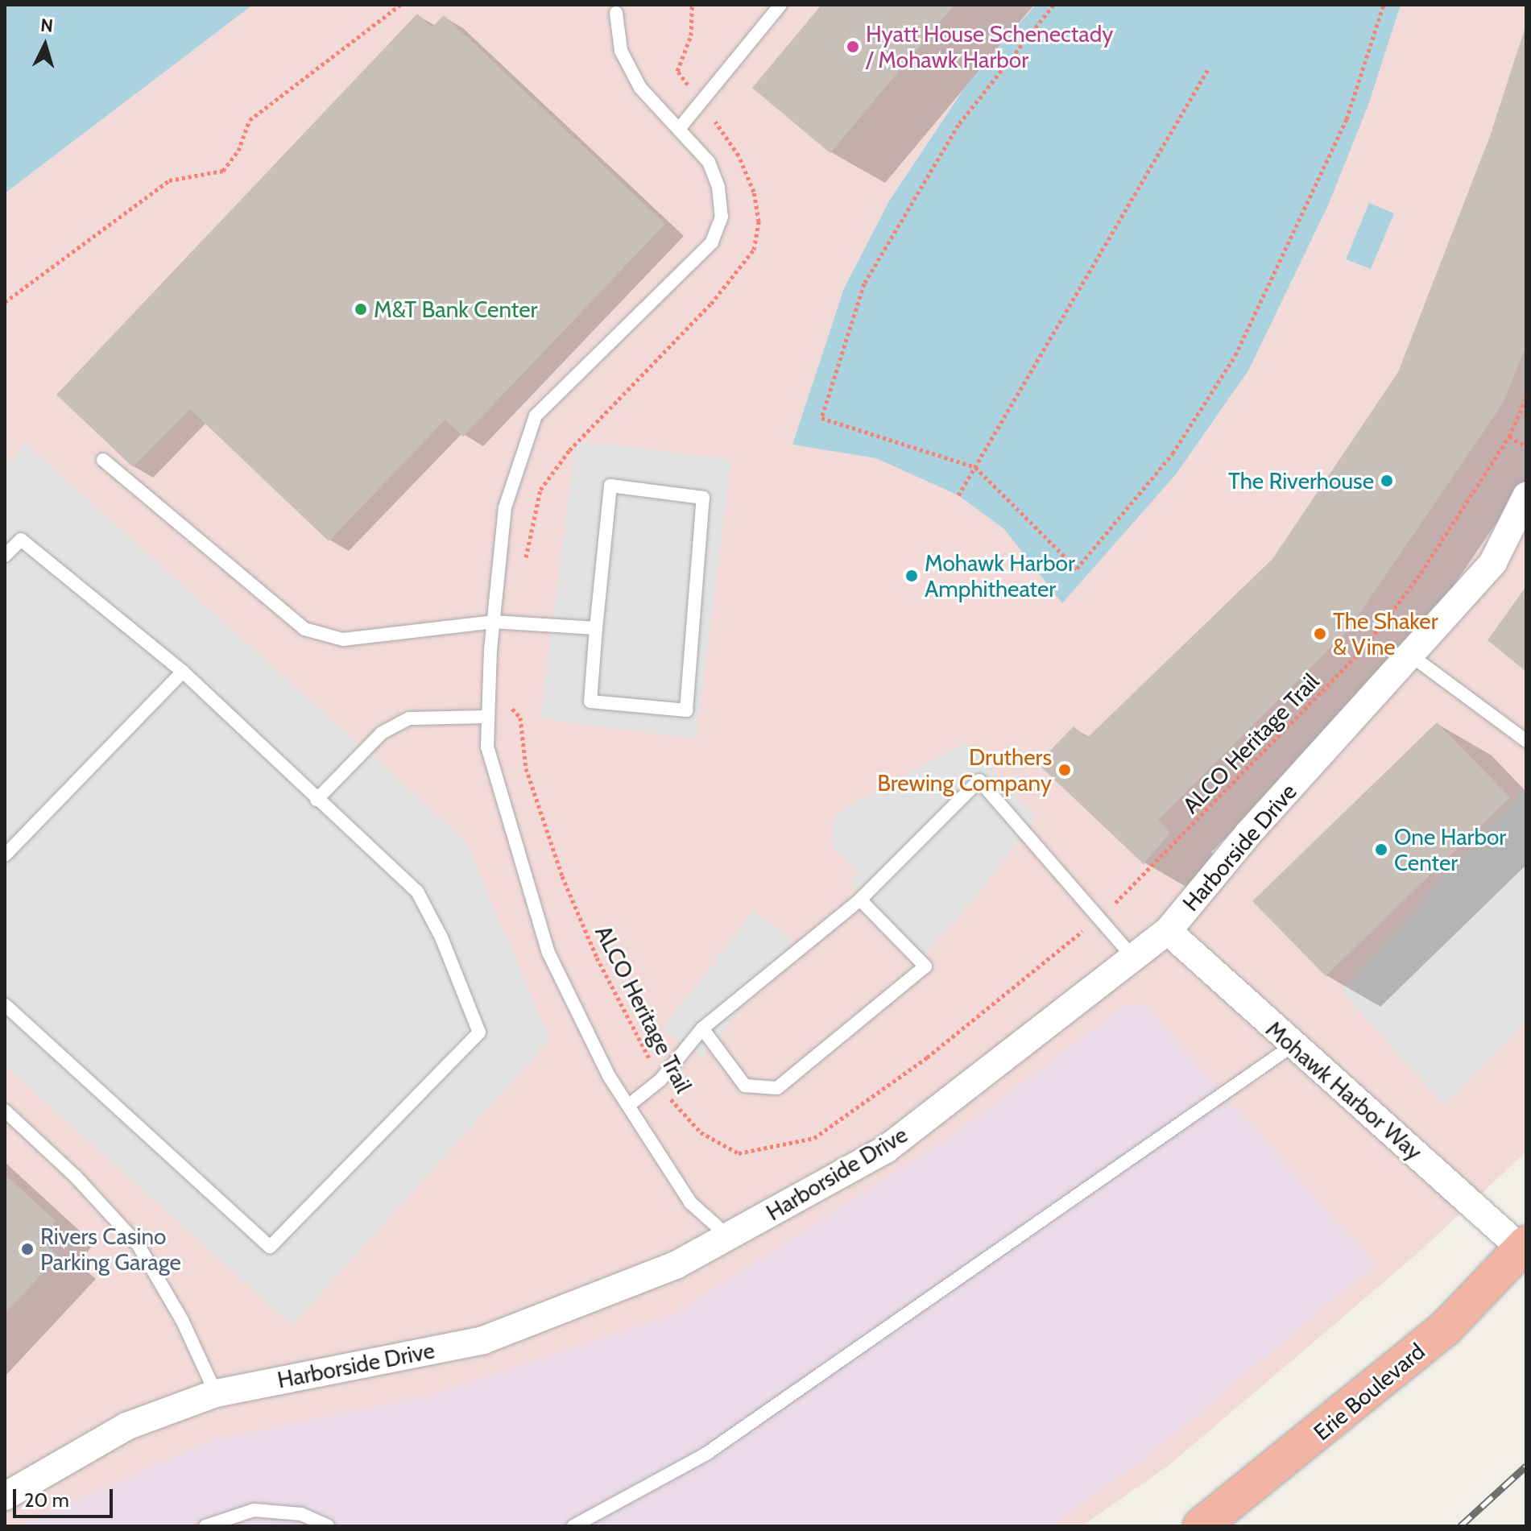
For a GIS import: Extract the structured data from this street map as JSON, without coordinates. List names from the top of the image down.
{
  "streets": {
    "highway": ["Erie Boulevard"],
    "street": ["Harborside Drive", "Mohawk Harbor Way"],
    "path": ["ALCO Heritage Trail"]
  },
  "crossings": [
    ["Harborside Drive", "Mohawk Harbor Way"],
    ["Mohawk Harbor Way", "Erie Boulevard"]
  ],
  "places": [
    "Hyatt House Schenectady / Mohawk Harbor",
    "M&T Bank Center",
    "The Riverhouse",
    "Mohawk Harbor Amphitheater",
    "The Shaker & Vine",
    "Druthers Brewing Company",
    "One Harbor Center",
    "Rivers Casino Parking Garage"
  ],
  "scale_bar": "20 m",
  "north": "top"
}
